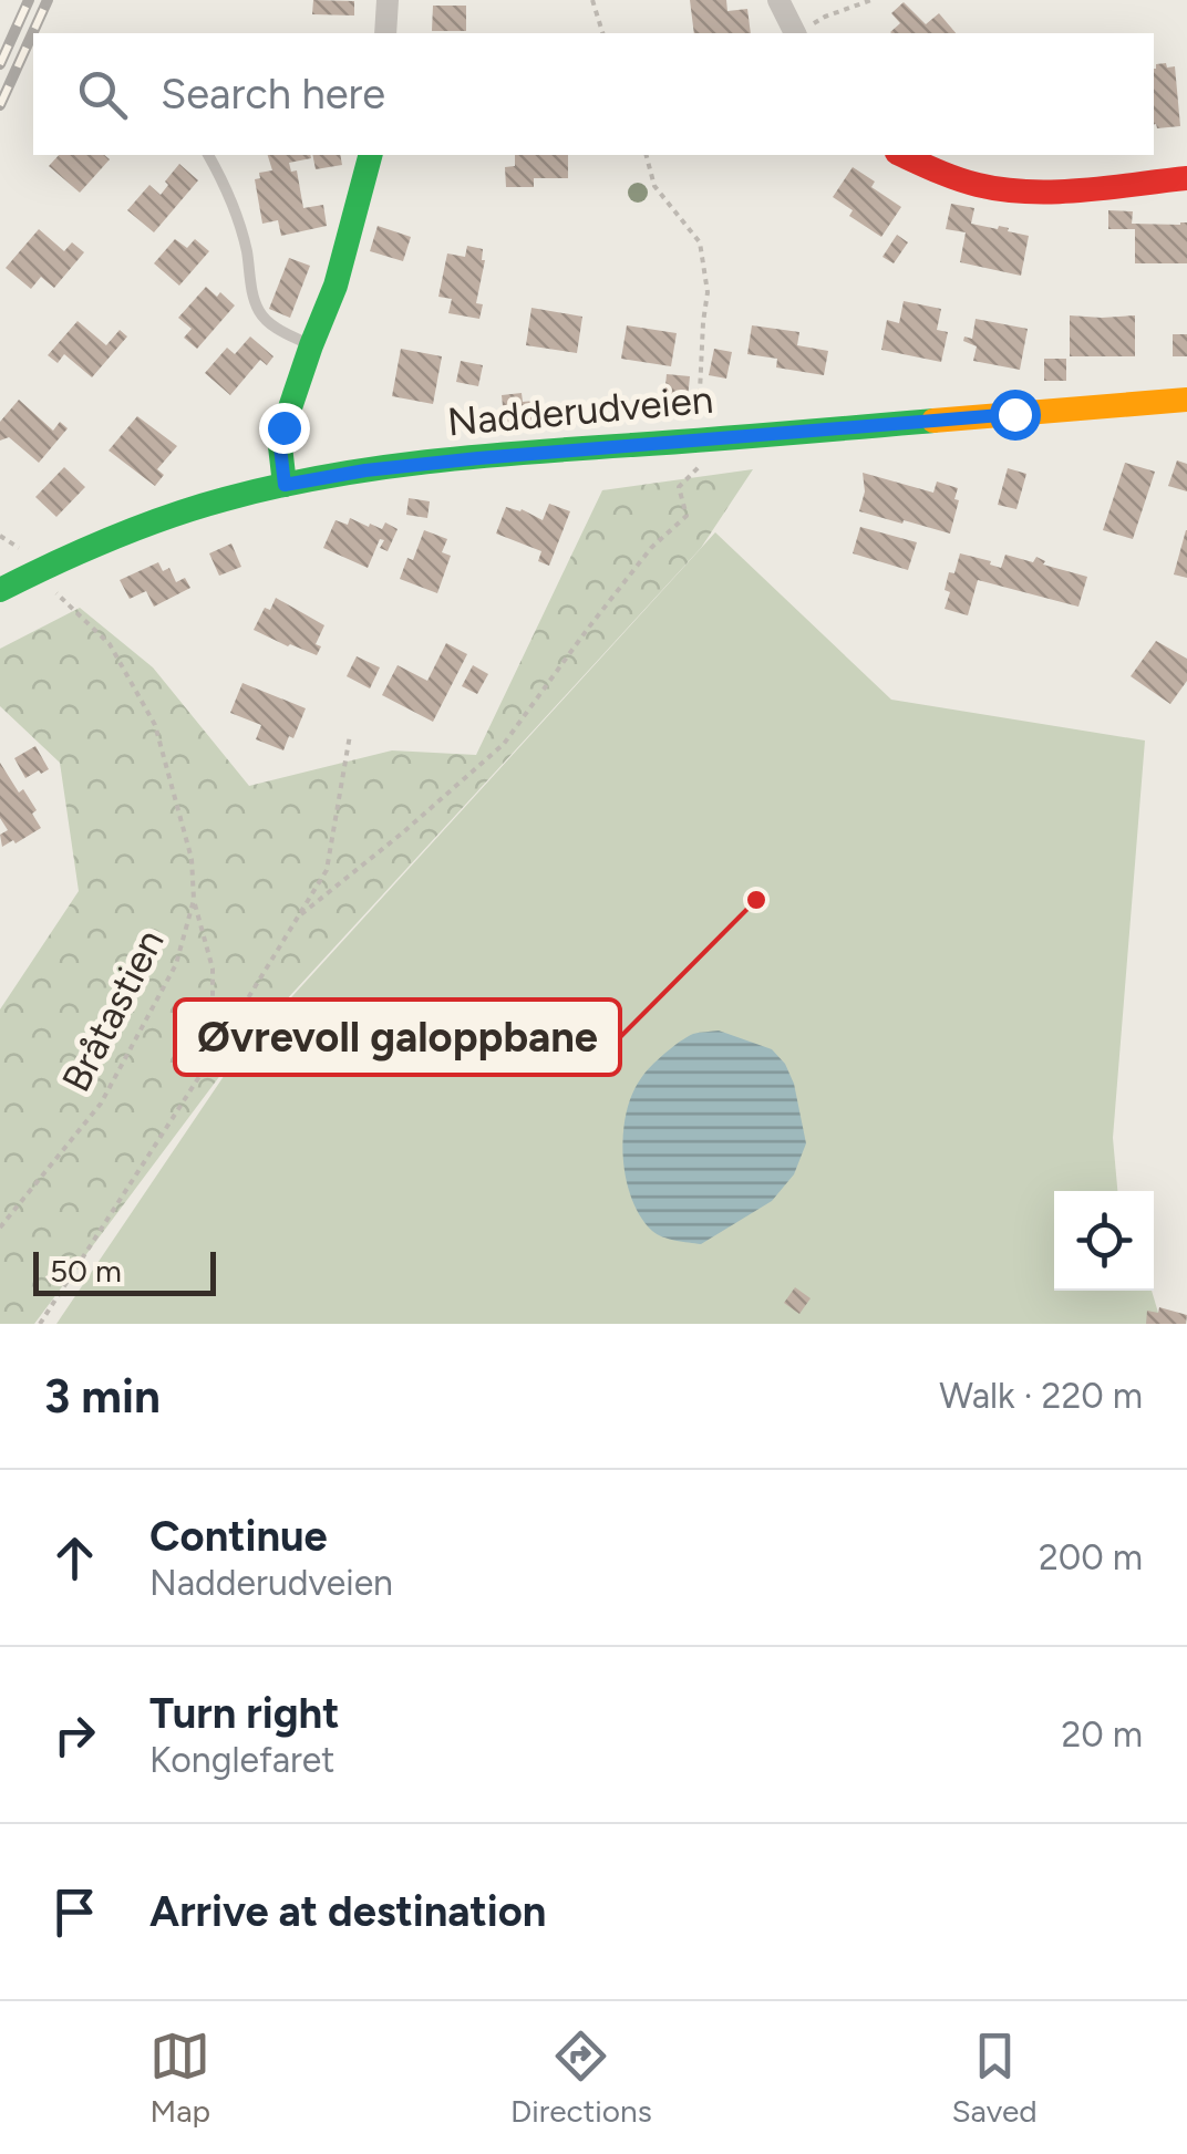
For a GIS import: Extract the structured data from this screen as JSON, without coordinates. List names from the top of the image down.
{
  "streets": {
    "main road": ["Nadderudveien"],
    "path": ["Bråtastien"]
  },
  "places": ["Øvrevoll galoppbane"],
  "scale_bar": "50 m",
  "page": {
    "search": "Search here",
    "scale": "50 m",
    "heading": ["3 min", "Walk · 220 m"],
    "list": [
      ["Continue", "Nadderudveien", "200 m"],
      ["Turn right", "Konglefaret", "20 m"],
      "Arrive at destination"
    ],
    "nav": ["Map", "Directions", "Saved"]
  }
}
